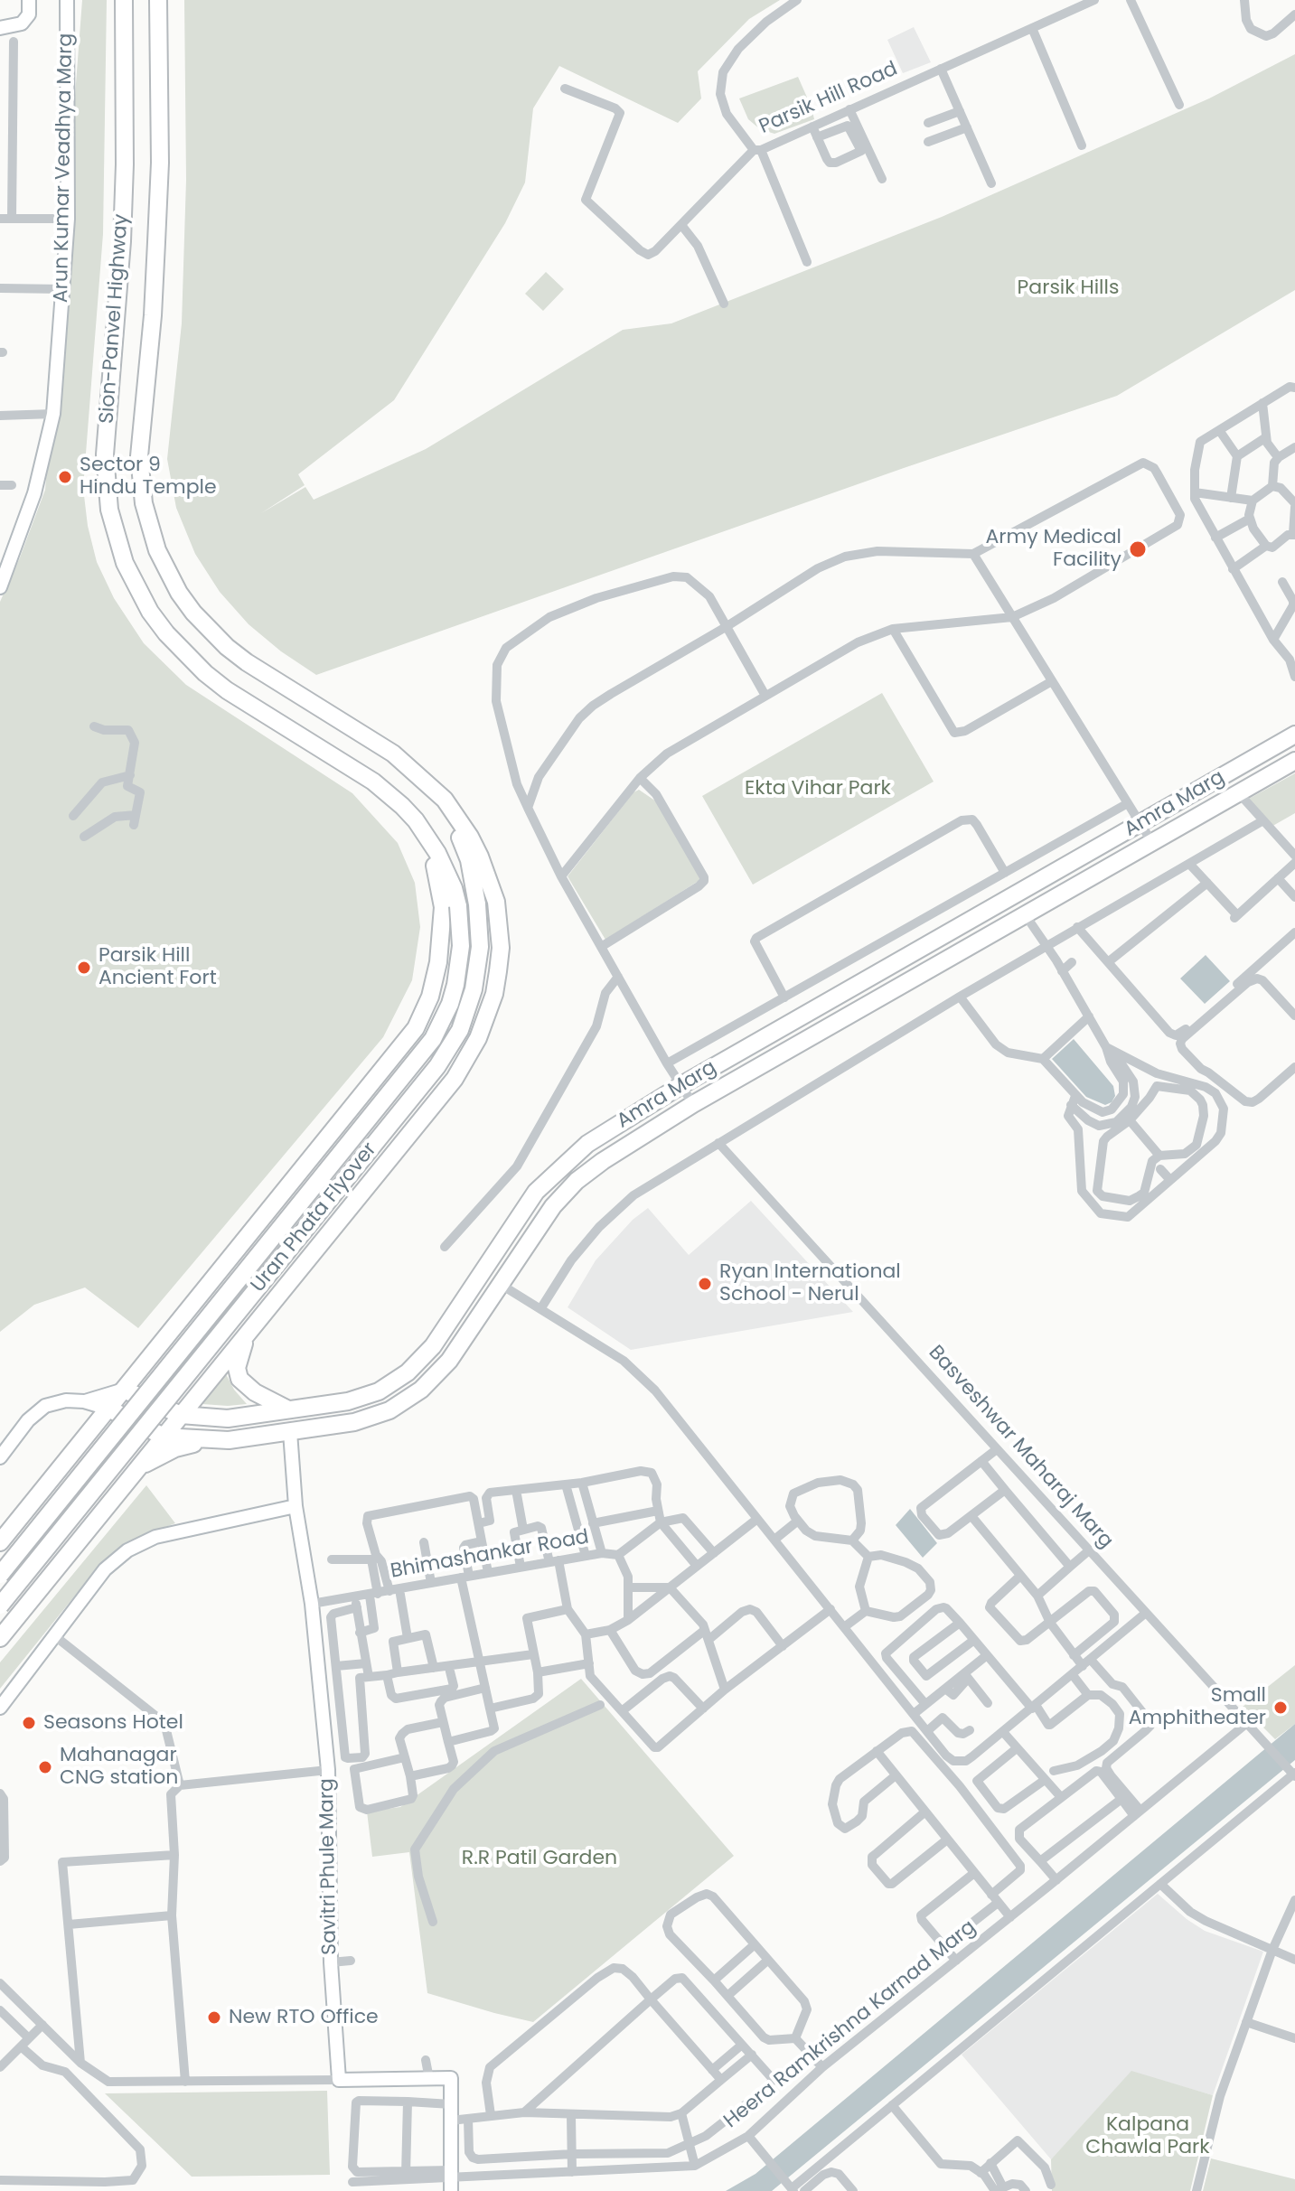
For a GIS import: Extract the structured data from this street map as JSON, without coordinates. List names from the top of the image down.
{
  "streets": {
    "highway": ["Sion-Panvel Highway", "Amra Marg", "Uran Phata Flyover"],
    "street": [
      "Parsik Hill Road",
      "Arun Kumar Veadhya Marg",
      "Basveshwar Maharaj Marg",
      "Bhimashankar Road",
      "Savitri Phule Marg",
      "Heera Ramkrishna Karnad Marg"
    ]
  },
  "crossings": [
    ["Sion-Panvel Highway", "Uran Phata Flyover"],
    ["Amra Marg", "Savitri Phule Marg"],
    ["Basveshwar Maharaj Marg", "Heera Ramkrishna Karnad Marg"],
    ["Bhimashankar Road", "Savitri Phule Marg"]
  ],
  "parks": [
    "Parsik Hills",
    "Ekta Vihar Park",
    "R.R Patil Garden",
    "Kalpana Chawla Park"
  ],
  "places": [
    "Sector 9 Hindu Temple",
    "Army Medical Facility",
    "Parsik Hill Ancient Fort",
    "Ryan International School - Nerul",
    "Small Amphitheater",
    "Seasons Hotel",
    "Mahanagar CNG station",
    "New RTO Office"
  ]
}
